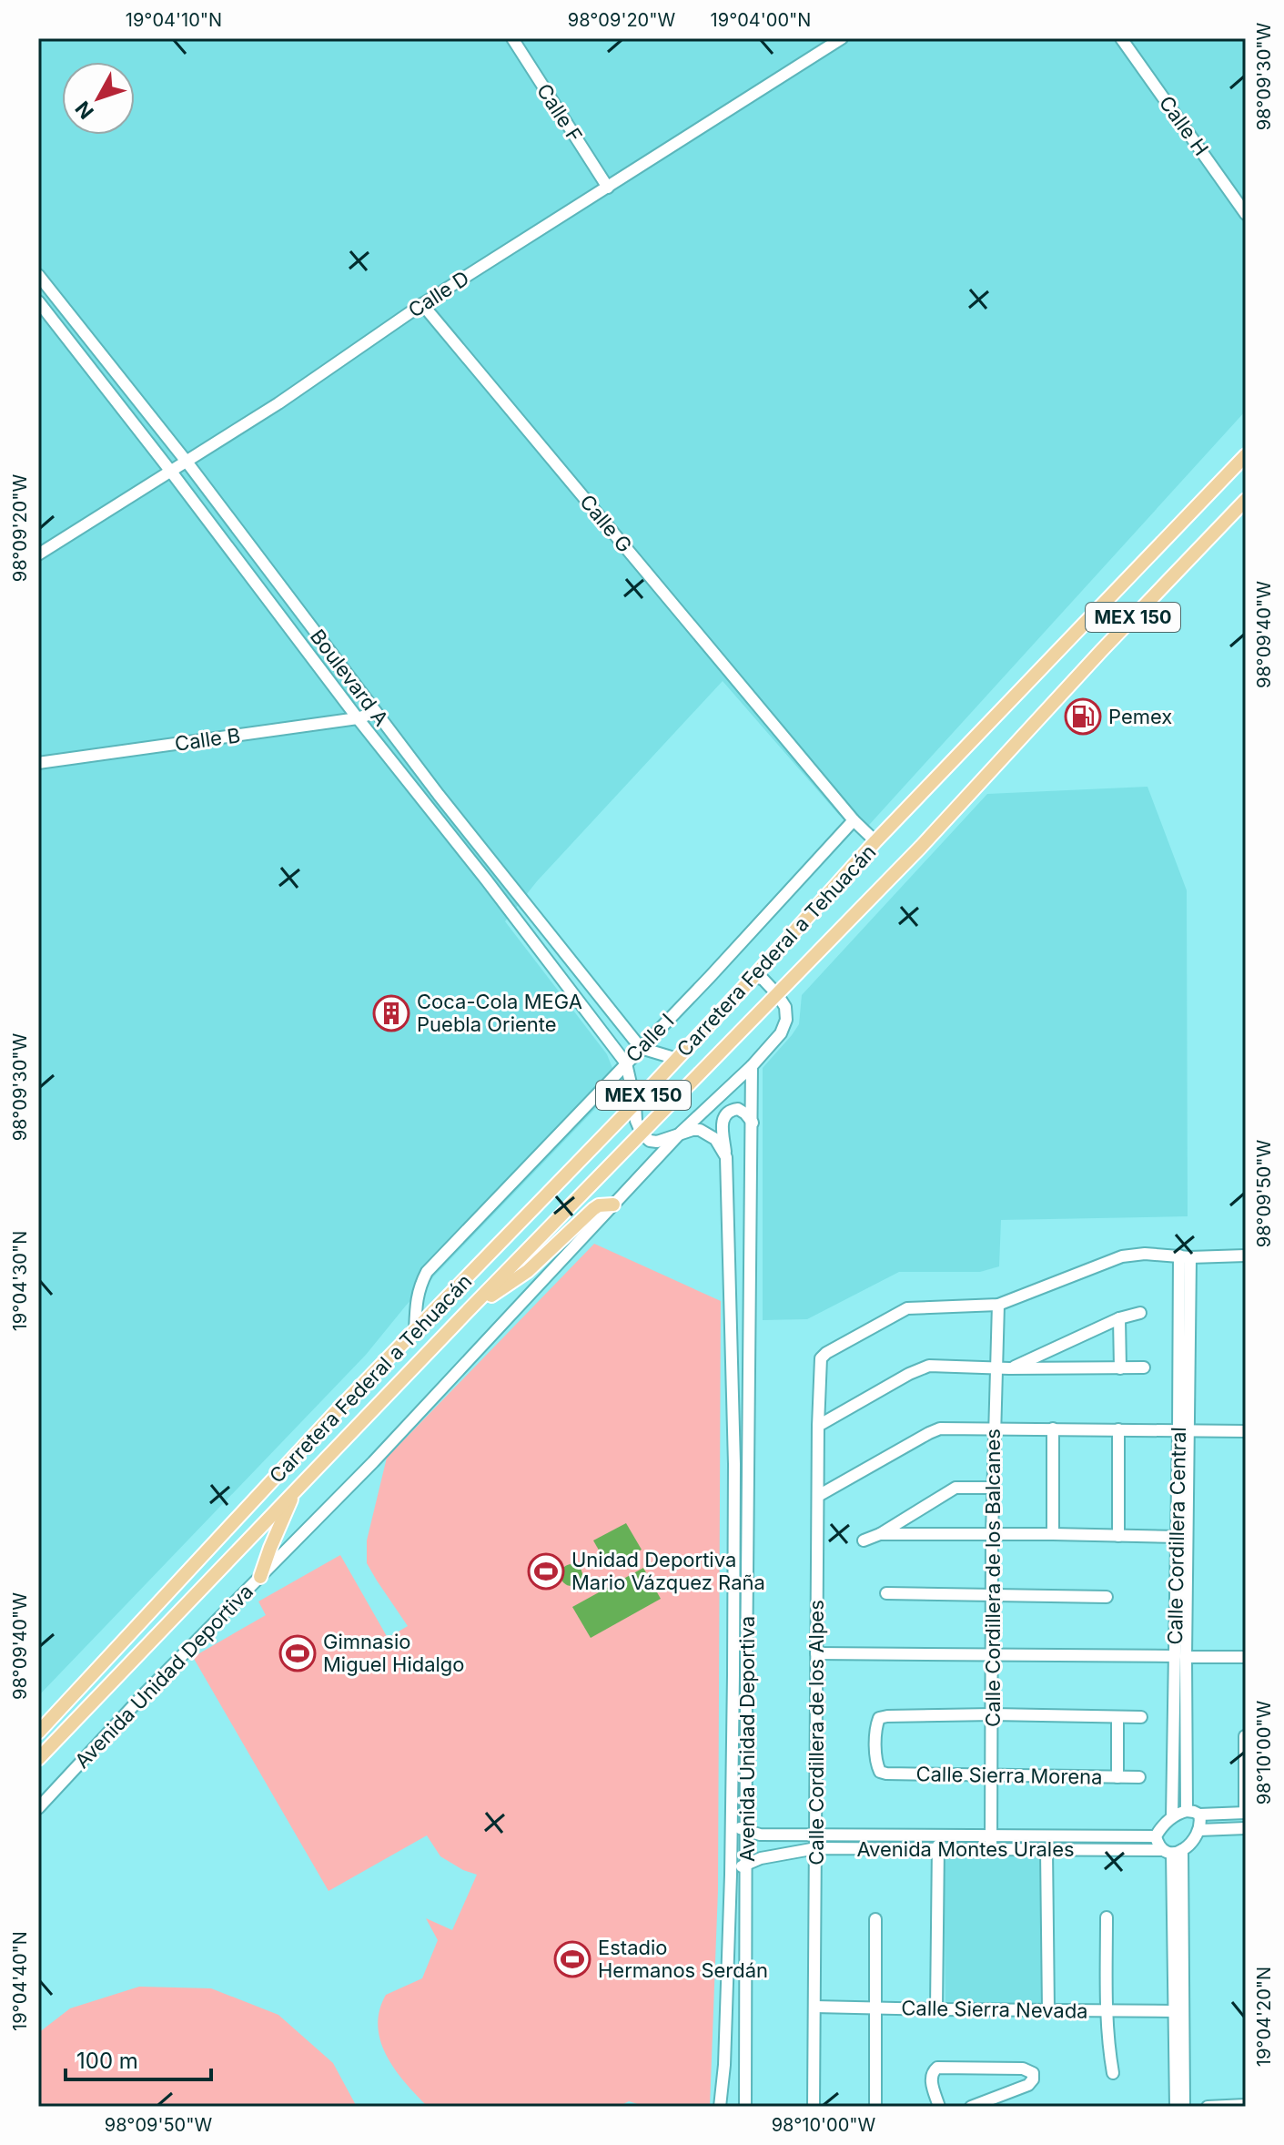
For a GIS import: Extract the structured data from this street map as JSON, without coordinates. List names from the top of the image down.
{
  "streets": {
    "main road": ["MEX 150", "Carretera Federal a Tehuacán"],
    "street": [
      "Calle F",
      "Calle H",
      "Calle D",
      "Calle G",
      "Boulevard A",
      "Calle B",
      "Calle I",
      "Calle Cordillera Central",
      "Calle Cordillera de los Balcanes",
      "Avenida Unidad Deportiva",
      "Calle Cordillera de los Alpes",
      "Calle Sierra Morena",
      "Avenida Montes Urales",
      "Calle Sierra Nevada"
    ]
  },
  "crossings": [
    ["Calle F", "Calle D"],
    ["Calle D", "Calle G"],
    ["Calle D", "Boulevard A"],
    ["Calle G", "Carretera Federal a Tehuacán"],
    ["Calle G", "Calle I"],
    ["Boulevard A", "Calle B"],
    ["Boulevard A", "Carretera Federal a Tehuacán"],
    ["Boulevard A", "Calle I"],
    ["Carretera Federal a Tehuacán", "Calle I"],
    ["Carretera Federal a Tehuacán", "Avenida Unidad Deportiva"],
    ["Calle Cordillera Central", "Avenida Montes Urales"],
    ["Calle Cordillera de los Balcanes", "Calle Cordillera de los Alpes"],
    ["Calle Cordillera de los Balcanes", "Calle Sierra Morena"],
    ["Calle Cordillera de los Balcanes", "Avenida Montes Urales"],
    ["Avenida Unidad Deportiva", "Avenida Montes Urales"],
    ["Calle Cordillera de los Alpes", "Avenida Montes Urales"],
    ["Calle Cordillera de los Alpes", "Calle Sierra Nevada"]
  ],
  "places": {
    "fuel station": ["Pemex"],
    "building": ["Coca-Cola MEGA Puebla Oriente"],
    "sports": ["Unidad Deportiva Mario Vázquez Raña", "Gimnasio Miguel Hidalgo", "Estadio Hermanos Serdán"]
  },
  "scale_bar": "100 m",
  "north": "bottom left",
  "coordinates": [
    "19°04'10\"N",
    "98°09'20\"W",
    "19°04'00\"N",
    "98°09'30\"W",
    "98°09'40\"W",
    "98°09'50\"W",
    "19°04'30\"N",
    "98°10'00\"W",
    "19°04'40\"N",
    "19°04'20\"N"
  ]
}
